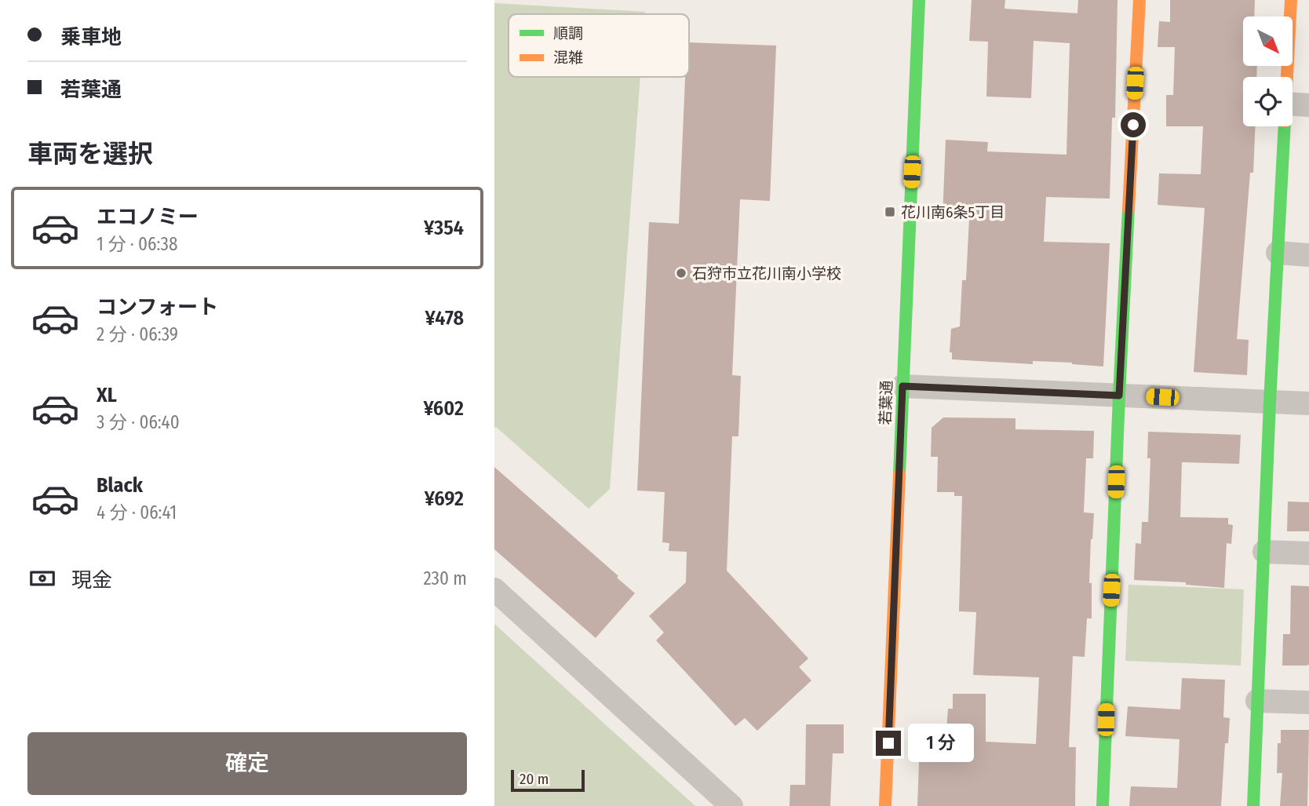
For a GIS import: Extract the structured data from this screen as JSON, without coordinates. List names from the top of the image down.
{
  "streets": {
    "street": ["若葉通"]
  },
  "places": {
    "transit": ["花川南6条5丁目"],
    "other": ["石狩市立花川南小学校"]
  },
  "legend": ["順調", "混雑"],
  "scale_bar": "20 m",
  "north": "bottom right",
  "page": {
    "banner": ["乗車地", "若葉通"],
    "heading": "車両を選択",
    "list": [
      {
        "name": "エコノミー",
        "note": "1 分 · 06:38",
        "value": "¥354"
      },
      {
        "name": "コンフォート",
        "note": "2 分 · 06:39",
        "value": "¥478"
      },
      {
        "name": "XL",
        "note": "3 分 · 06:40",
        "value": "¥602"
      },
      {
        "name": "Black",
        "note": "4 分 · 06:41",
        "value": "¥692"
      }
    ],
    "pay": ["現金", "230 m"],
    "buttons": "確定",
    "bubble": "1 分",
    "scale": "20 m"
  }
}
